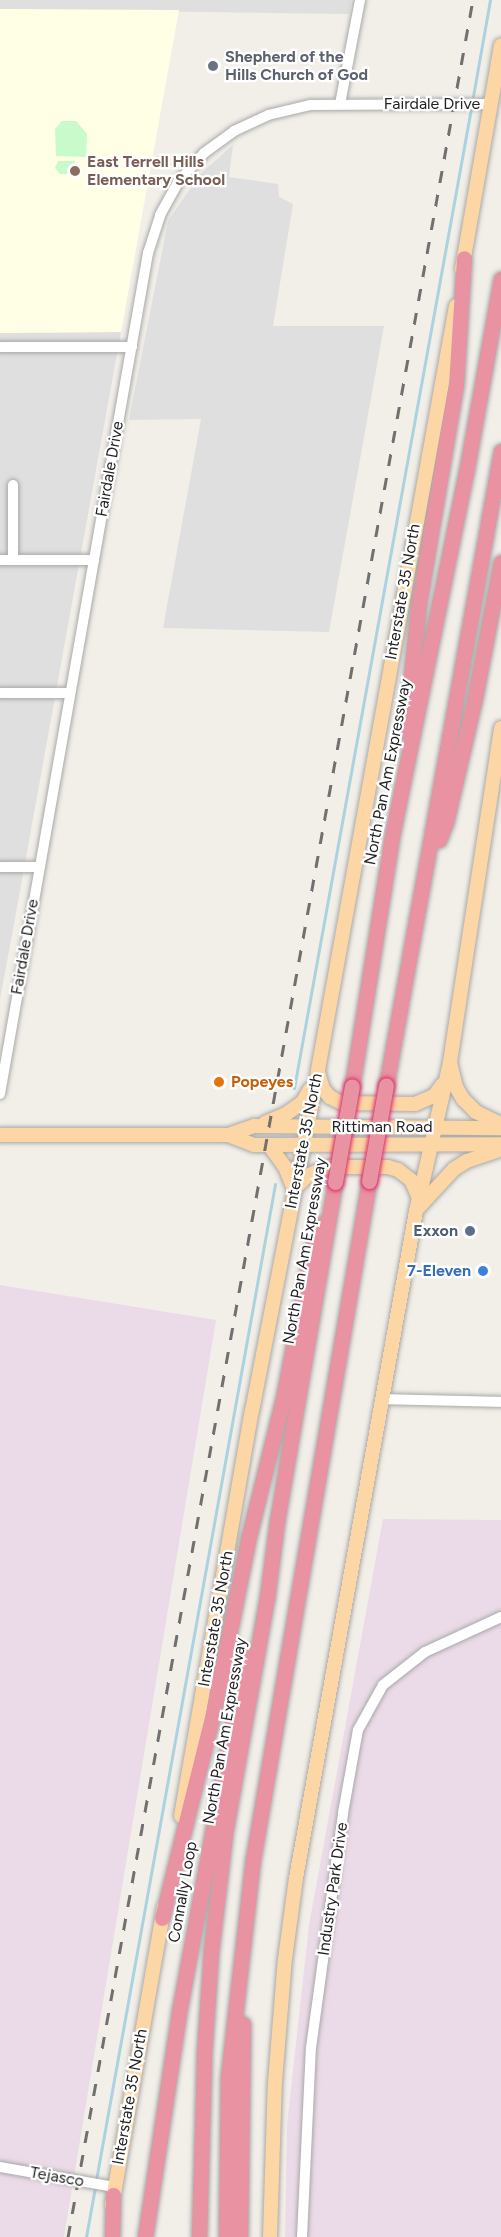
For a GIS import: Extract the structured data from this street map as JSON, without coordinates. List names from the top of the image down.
{
  "streets": {
    "highway": ["North Pan Am Expressway", "Connally Loop"],
    "main road": ["Interstate 35 North", "Rittiman Road"],
    "street": ["Fairdale Drive", "Industry Park Drive", "Tejasco"]
  },
  "crossings": [
    ["Fairdale Drive", "Interstate 35 North"],
    ["Interstate 35 North", "Rittiman Road"],
    ["Interstate 35 North", "Tejasco"],
    ["North Pan Am Expressway", "Connally Loop"]
  ],
  "places": [
    "Shepherd of the Hills Church of God",
    "East Terrell Hills Elementary School",
    "Popeyes",
    "Exxon",
    "7-Eleven"
  ]
}
